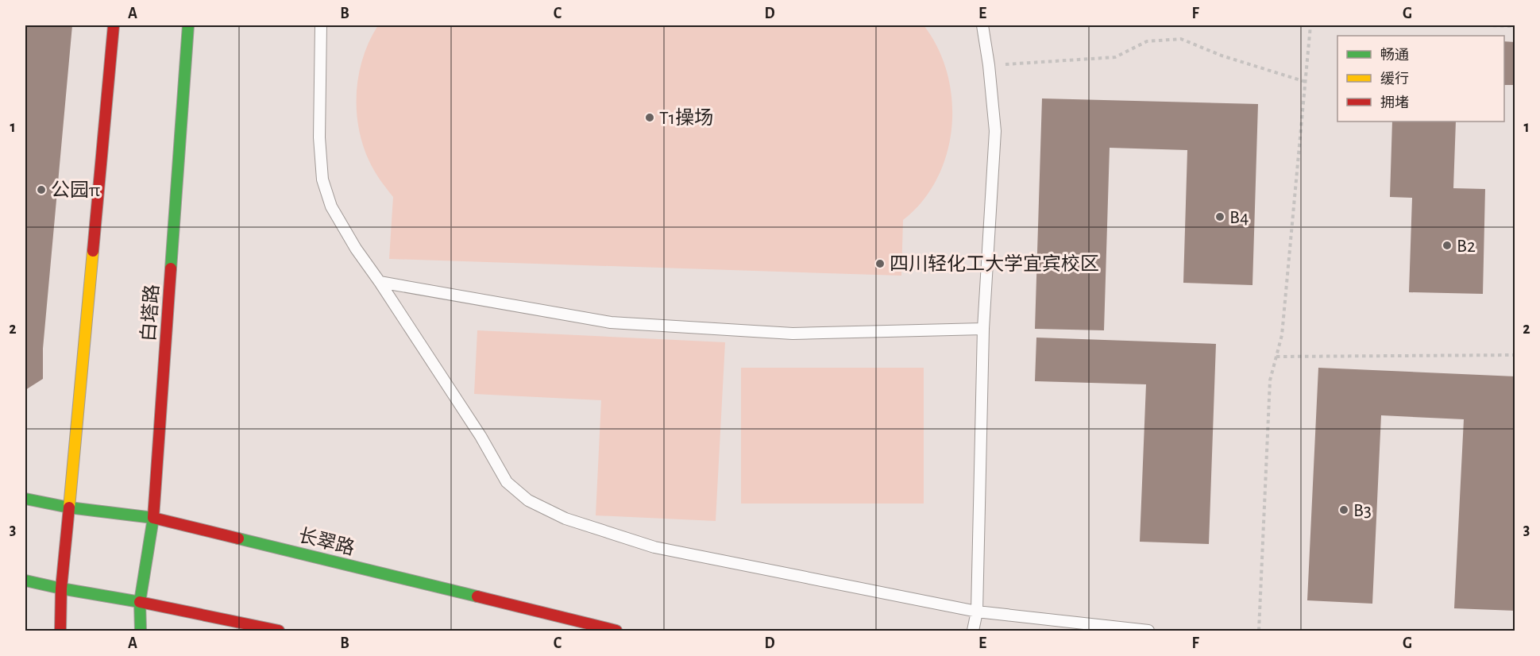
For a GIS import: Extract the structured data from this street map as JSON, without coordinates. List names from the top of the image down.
{
  "streets": {
    "main road": ["白塔路", "长翠路"]
  },
  "crossings": [
    ["白塔路", "长翠路"]
  ],
  "places": [
    "T1操场",
    "公园π",
    "B4",
    "B2",
    "四川轻化工大学宜宾校区",
    "B3"
  ],
  "legend": ["畅通", "缓行", "拥堵"],
  "grid": {
    "columns": [
      "A",
      "B",
      "C",
      "D",
      "E",
      "F",
      "G"
    ],
    "rows": ["1", "2", "3"]
  }
}
